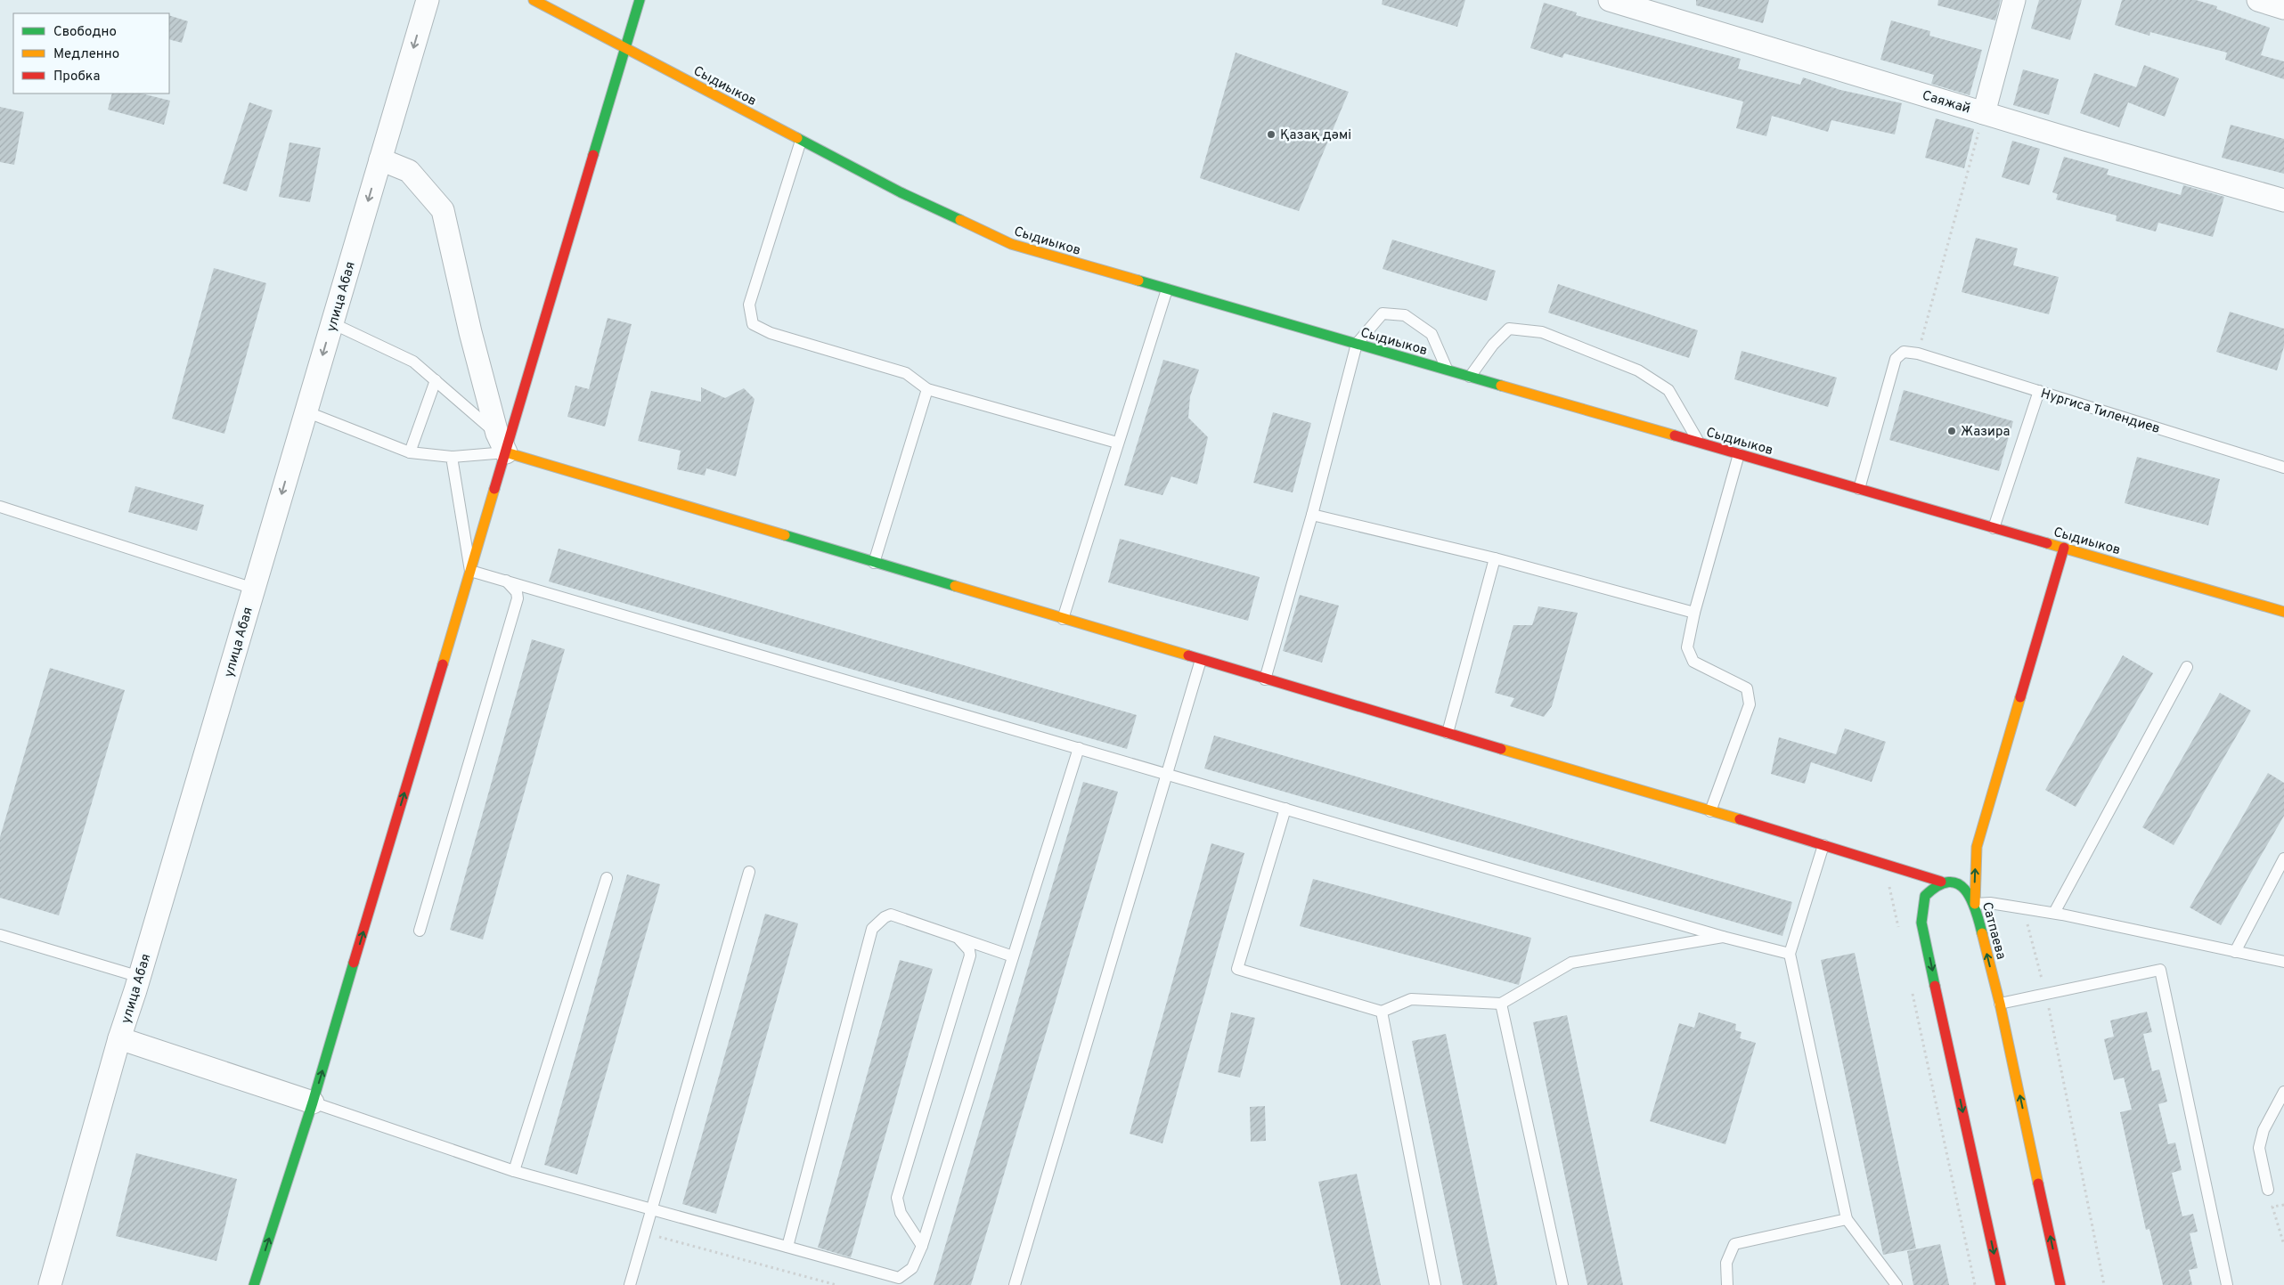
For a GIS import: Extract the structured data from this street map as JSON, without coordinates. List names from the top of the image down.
{
  "streets": {
    "street": [
      "Сыдиыков",
      "Саяжай",
      "улица Абая",
      "Сатпаева"
    ],
    "lane": ["Нургиса Тилендиев"]
  },
  "places": ["Қазақ дәмі", "Жазира"],
  "legend": ["Свободно", "Медленно", "Пробка"]
}
